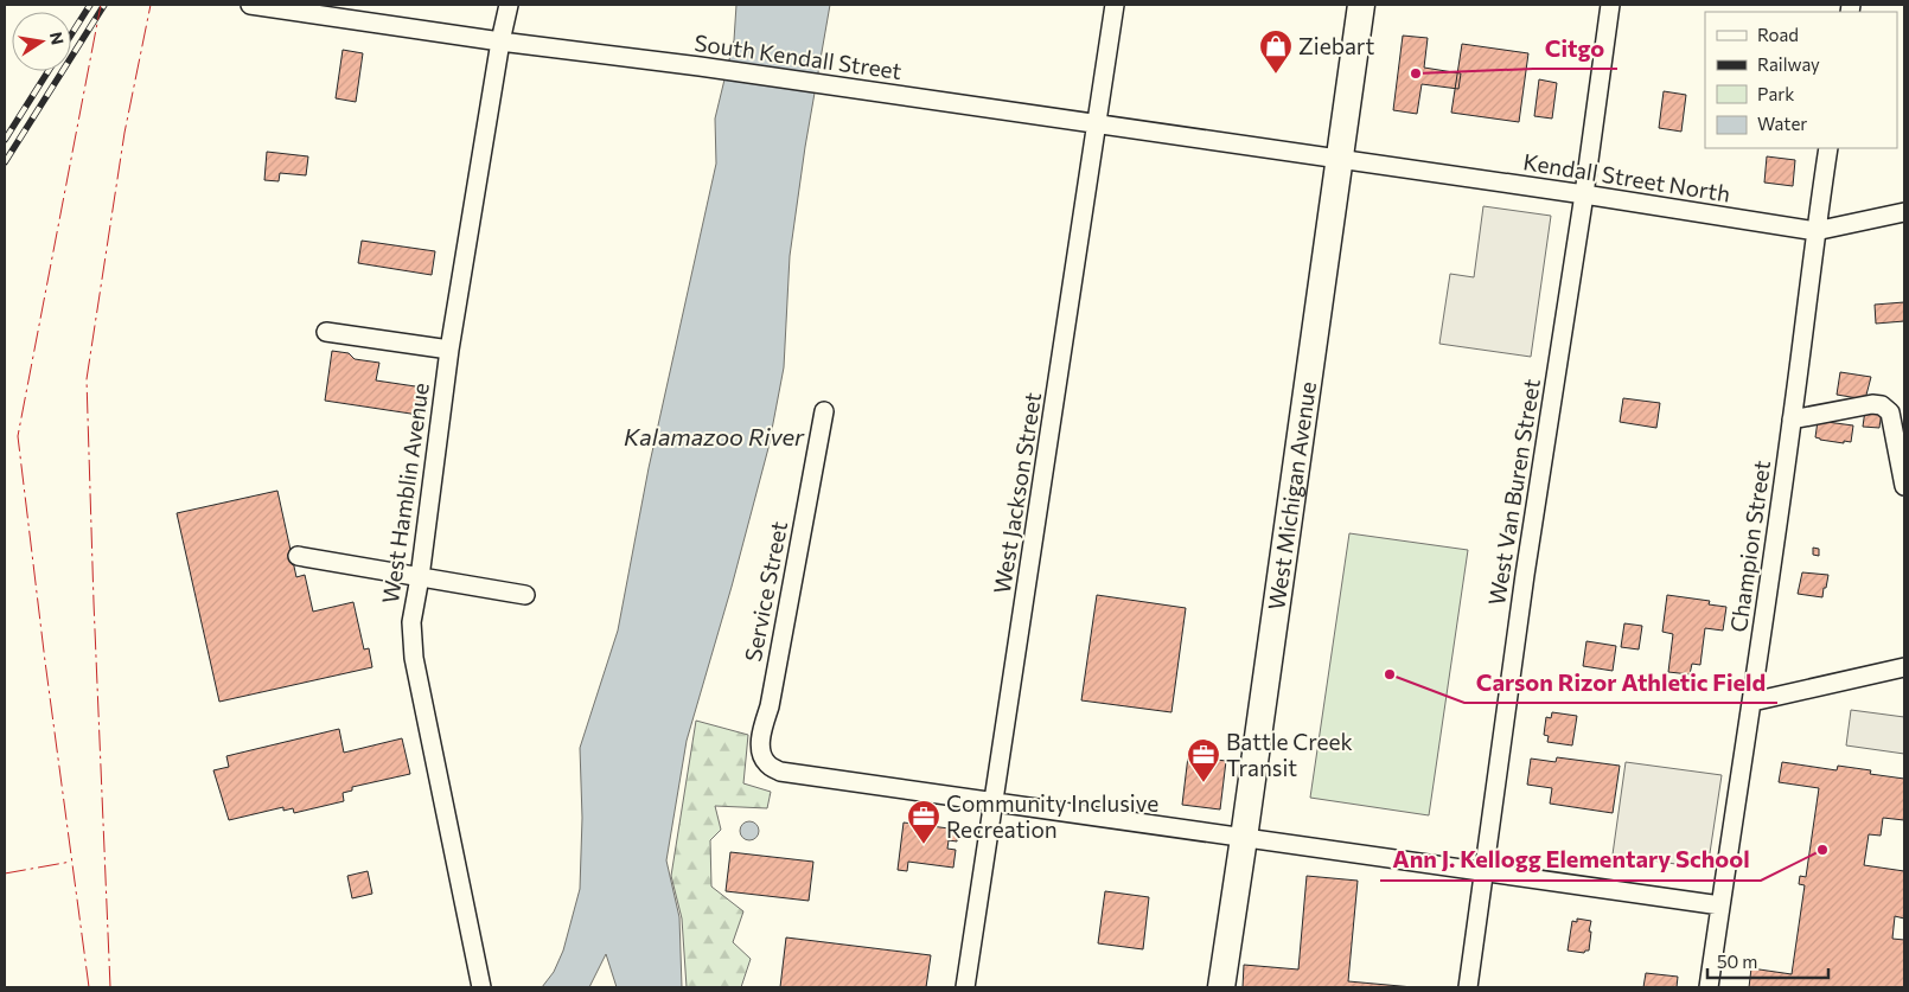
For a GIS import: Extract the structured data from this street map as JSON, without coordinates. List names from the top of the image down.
{
  "streets": {
    "highway": ["West Michigan Avenue"],
    "street": [
      "South Kendall Street",
      "Kendall Street North",
      "West Van Buren Street",
      "West Hamblin Avenue",
      "West Jackson Street",
      "Champion Street",
      "Service Street"
    ]
  },
  "crossings": [
    ["South Kendall Street", "Kendall Street North"],
    ["South Kendall Street", "West Hamblin Avenue"],
    ["South Kendall Street", "West Jackson Street"],
    ["South Kendall Street", "West Michigan Avenue"],
    ["Kendall Street North", "West Van Buren Street"],
    ["Kendall Street North", "West Michigan Avenue"],
    ["Kendall Street North", "Champion Street"],
    ["West Jackson Street", "Service Street"]
  ],
  "water": ["Kalamazoo River"],
  "places": {
    "other": ["Citgo", "Carson Rizor Athletic Field", "Ann J. Kellogg Elementary School"],
    "shop": ["Ziebart"],
    "office": ["Battle Creek Transit", "Community Inclusive Recreation"]
  },
  "legend": [
    "Road",
    "Railway",
    "Park",
    "Water"
  ],
  "scale_bar": "50 m",
  "north": "right"
}
